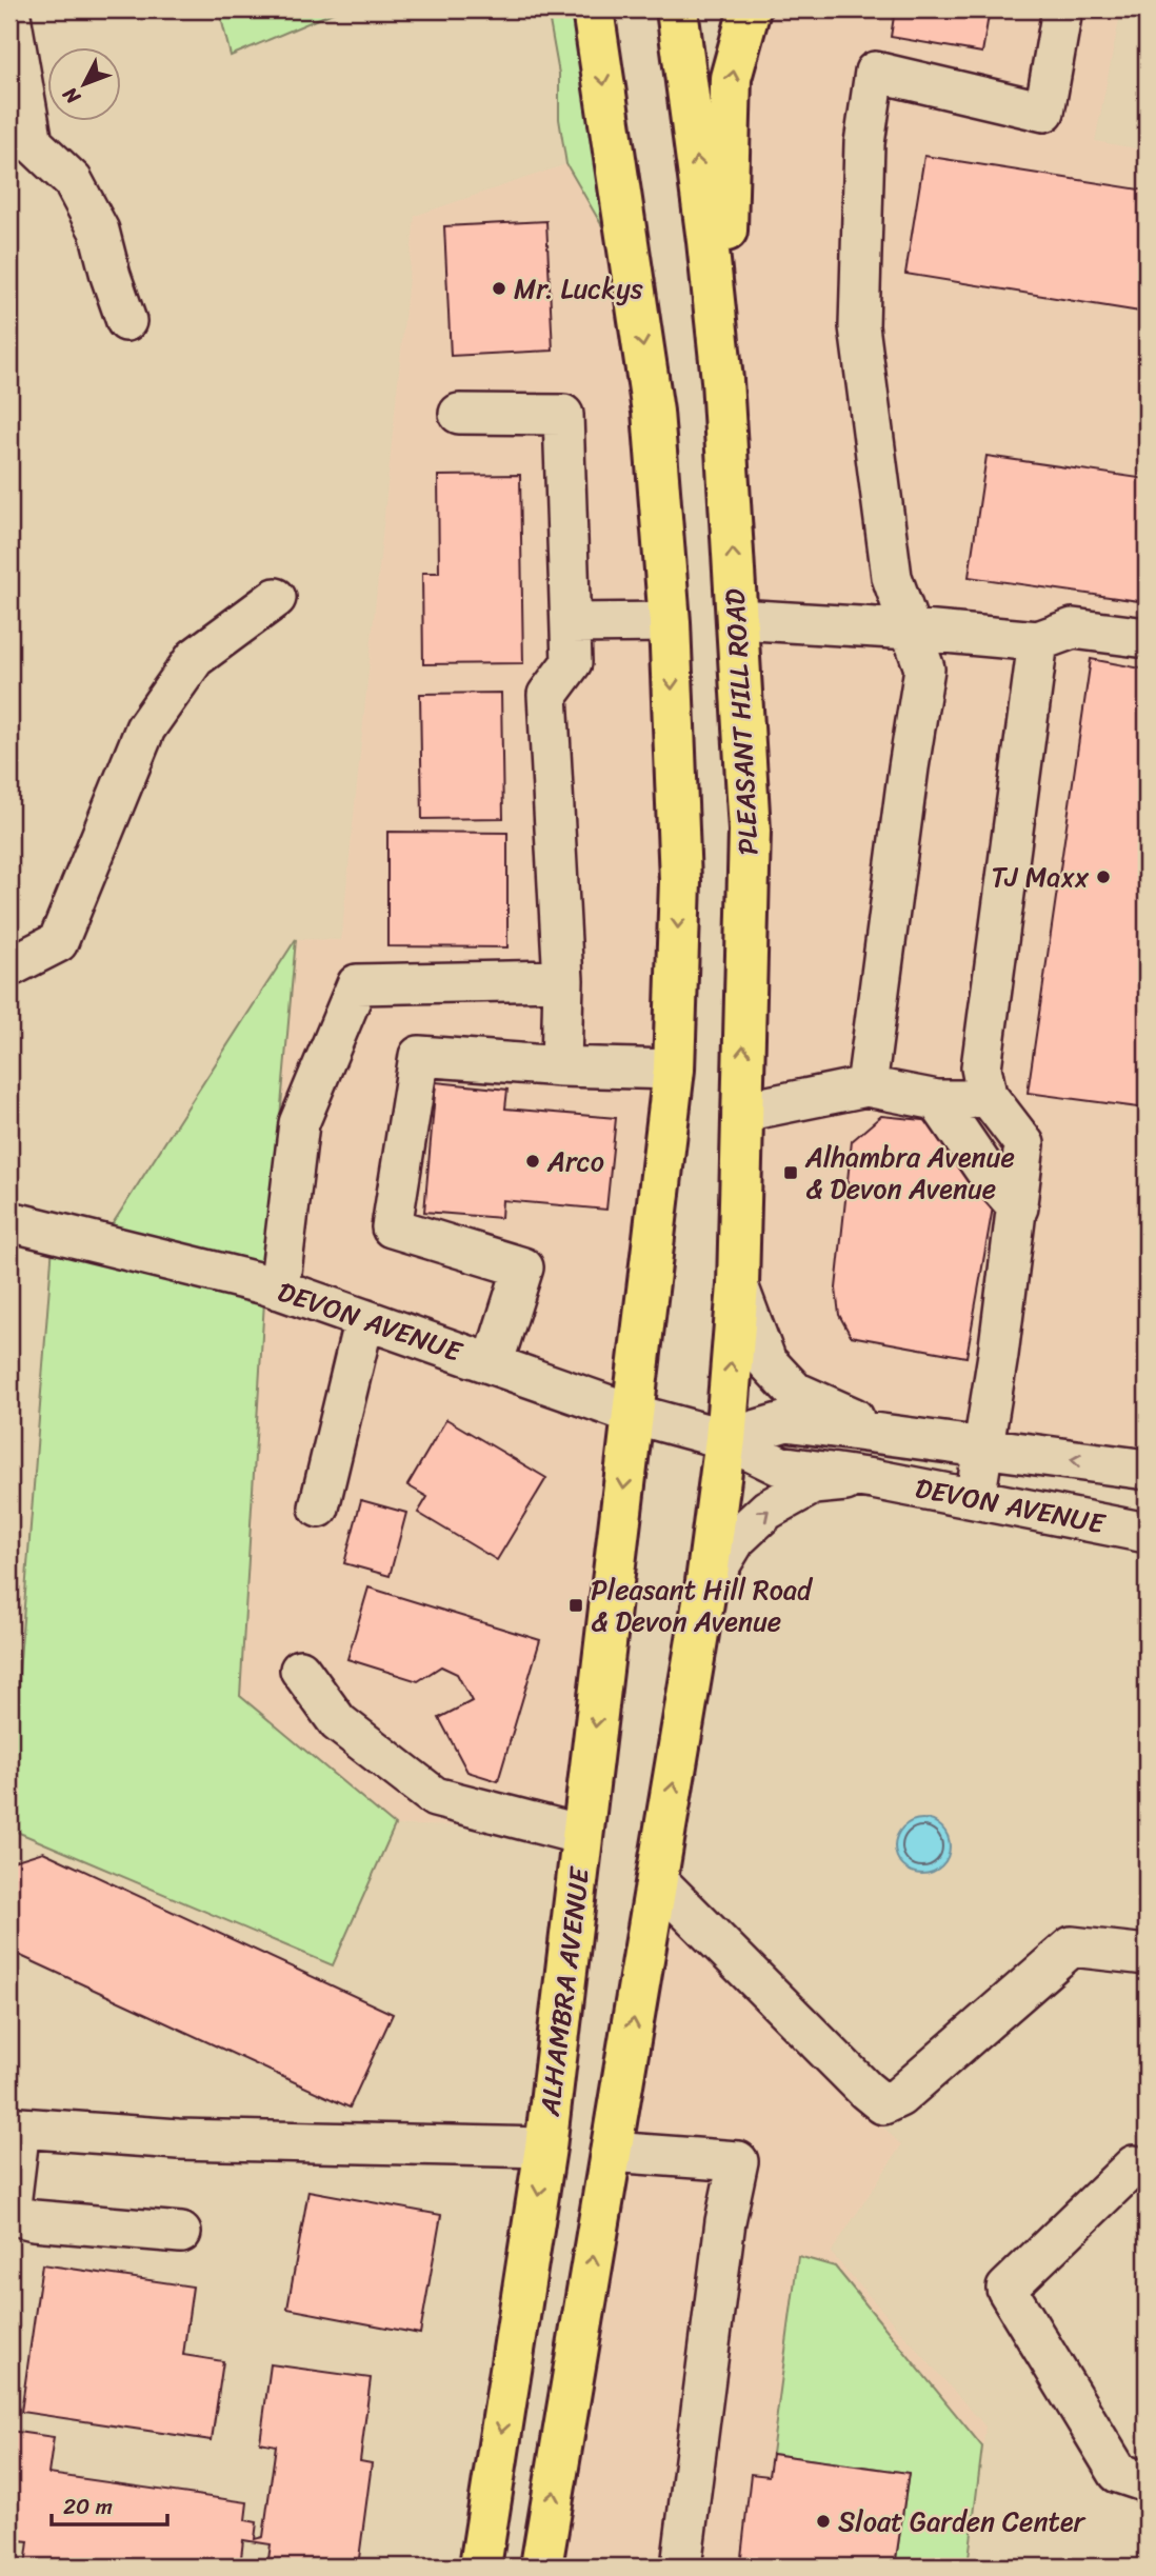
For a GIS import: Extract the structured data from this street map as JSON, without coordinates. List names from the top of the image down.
{
  "streets": {
    "main road": ["PLEASANT HILL ROAD", "ALHAMBRA AVENUE"],
    "street": ["DEVON AVENUE"]
  },
  "crossings": [
    ["PLEASANT HILL ROAD", "DEVON AVENUE"],
    ["DEVON AVENUE", "ALHAMBRA AVENUE"]
  ],
  "places": {
    "other": [
      "Mr. Luckys",
      "TJ Maxx",
      "Arco",
      "Sloat Garden Center"
    ],
    "transit": ["Alhambra Avenue & Devon Avenue", "Pleasant Hill Road & Devon Avenue"]
  },
  "scale_bar": "20 m",
  "north": "bottom left"
}
